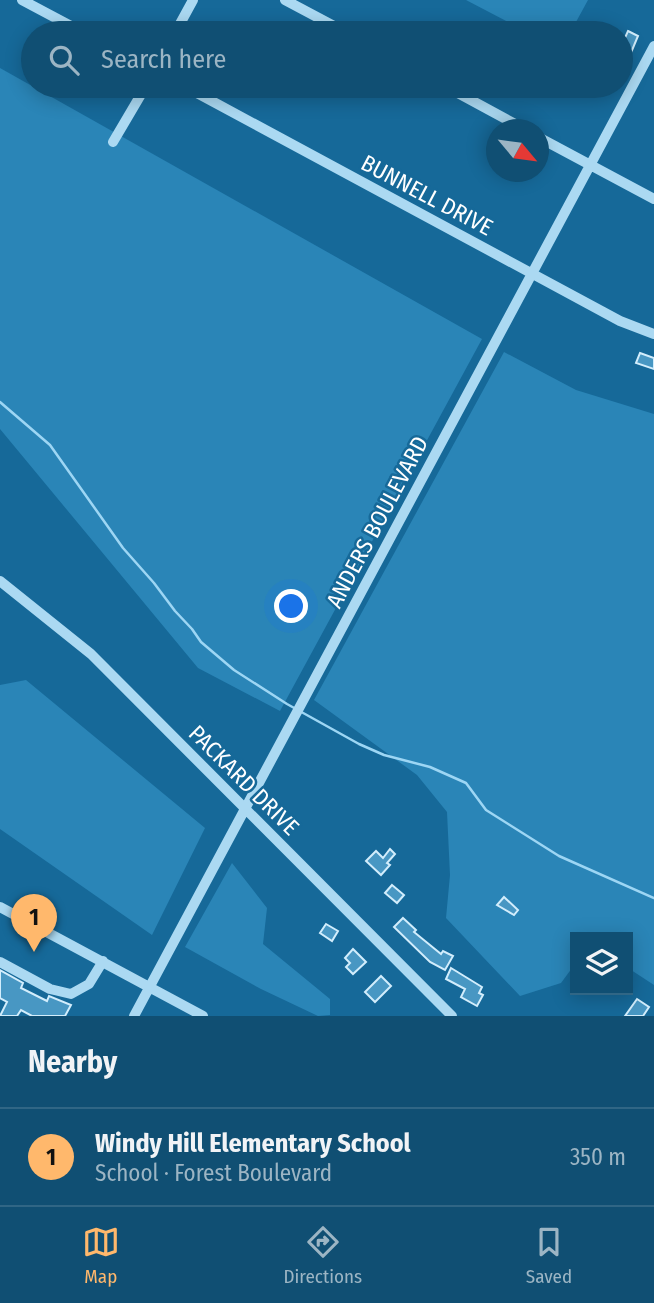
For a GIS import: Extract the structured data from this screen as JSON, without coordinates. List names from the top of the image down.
{
  "streets": {
    "street": ["BUNNELL DRIVE", "ANDERS BOULEVARD", "PACKARD DRIVE"]
  },
  "crossings": [
    ["BUNNELL DRIVE", "ANDERS BOULEVARD"],
    ["ANDERS BOULEVARD", "PACKARD DRIVE"]
  ],
  "north": "bottom right",
  "page": {
    "search": "Search here",
    "pins": "1",
    "heading": "Nearby",
    "list": [
      {
        "mark": "1",
        "name": "Windy Hill Elementary School",
        "note": "School · Forest Boulevard",
        "value": "350 m"
      }
    ],
    "nav": ["Map", "Directions", "Saved"]
  }
}
